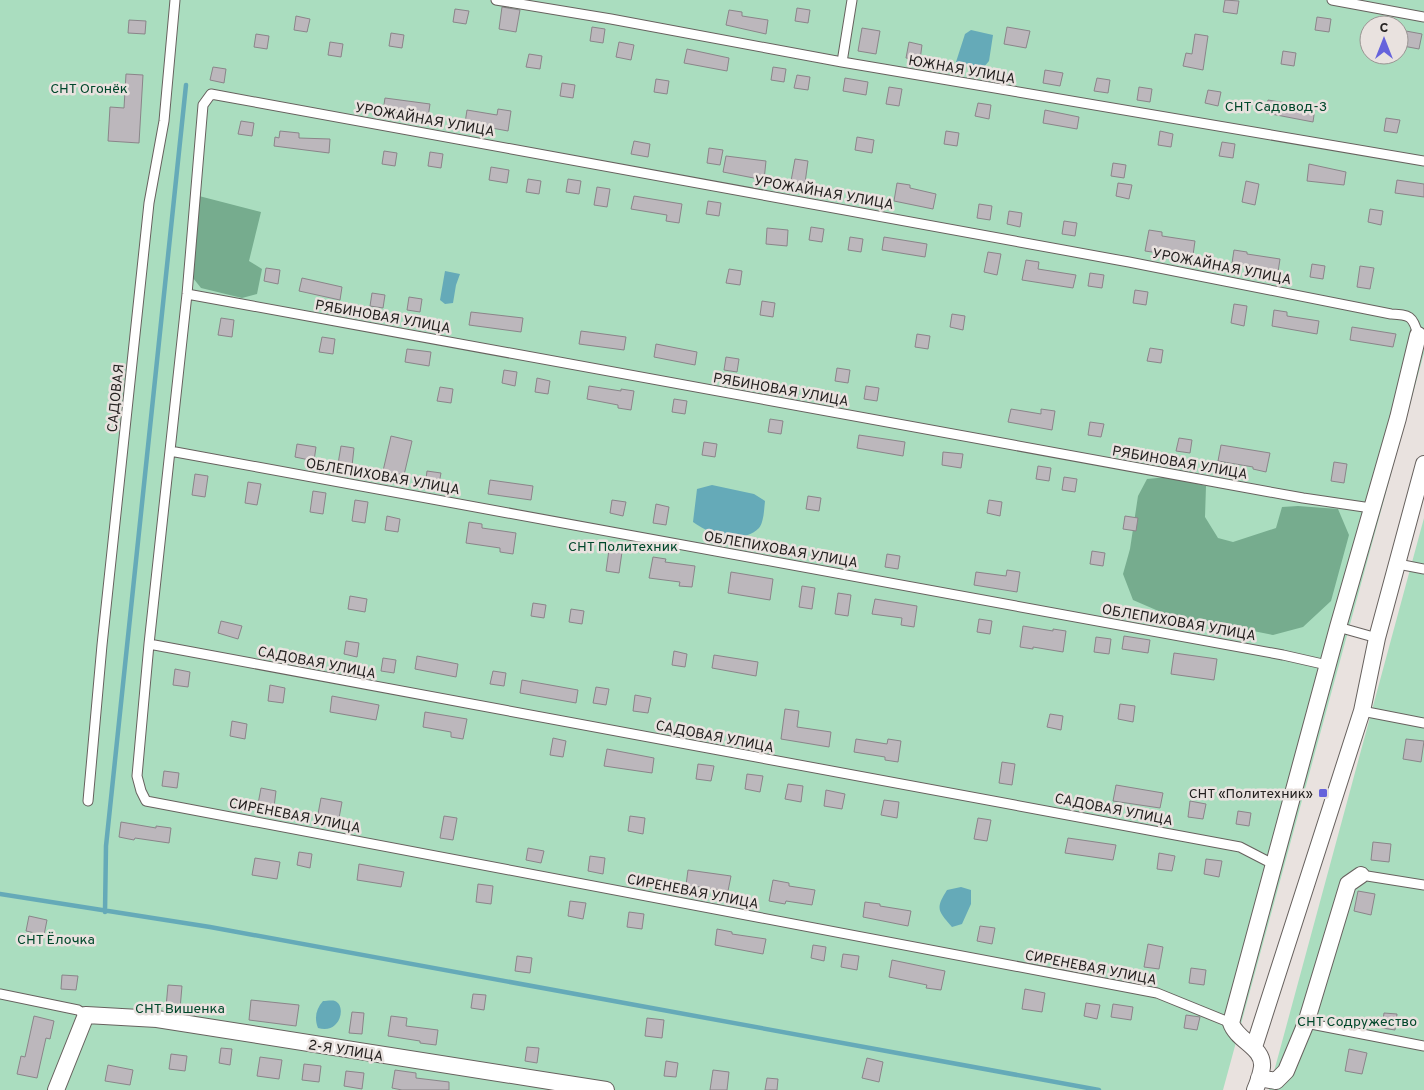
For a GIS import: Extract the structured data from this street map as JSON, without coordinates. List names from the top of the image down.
{
  "streets": {
    "street": ["2-Я УЛИЦА"],
    "lane": [
      "ЮЖНАЯ УЛИЦА",
      "УРОЖАЙНАЯ УЛИЦА",
      "РЯБИНОВАЯ УЛИЦА",
      "САДОВАЯ",
      "ОБЛЕПИХОВАЯ УЛИЦА",
      "САДОВАЯ УЛИЦА",
      "СИРЕНЕВАЯ УЛИЦА"
    ]
  },
  "crossings": [
    ["УРОЖАЙНАЯ УЛИЦА", "РЯБИНОВАЯ УЛИЦА"],
    ["САДОВАЯ УЛИЦА", "СИРЕНЕВАЯ УЛИЦА"]
  ],
  "parks": [
    "СНТ Огонёк",
    "СНТ Садовод-3",
    "СНТ Политехник",
    "СНТ Ёлочка",
    "СНТ Вишенка",
    "СНТ Содружество"
  ],
  "places": {
    "transit": ["СНТ «Политехник»"]
  },
  "north": "top"
}
